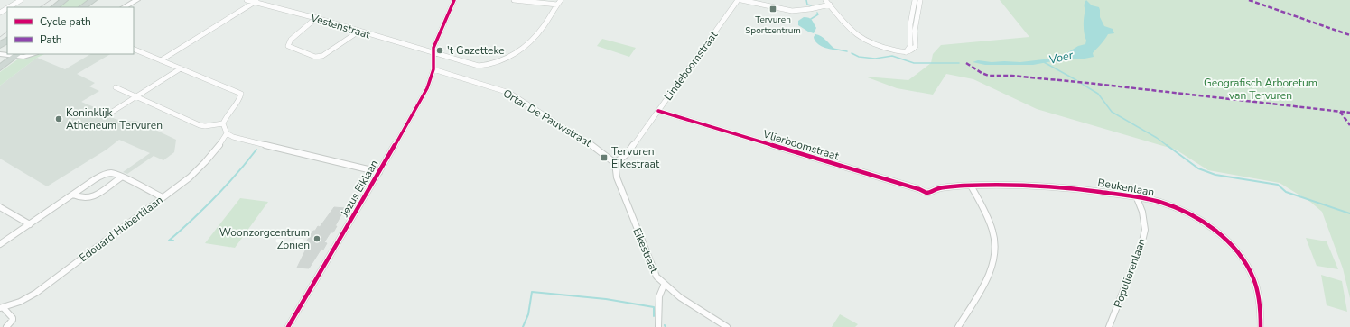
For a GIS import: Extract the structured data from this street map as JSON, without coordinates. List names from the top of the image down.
{
  "streets": {
    "street": [
      "Vestenstraat",
      "Lindeboomstraat",
      "Ortar De Pauwstraat",
      "Vlierboomstraat",
      "Beukenlaan",
      "Jezus Eiklaan",
      "Edouard Hubertilaan",
      "Eikestraat",
      "Populierenlaan"
    ]
  },
  "crossings": [
    ["Vestenstraat", "Jezus Eiklaan"],
    ["Lindeboomstraat", "Ortar De Pauwstraat"],
    ["Lindeboomstraat", "Vlierboomstraat"],
    ["Lindeboomstraat", "Eikestraat"],
    ["Ortar De Pauwstraat", "Jezus Eiklaan"],
    ["Ortar De Pauwstraat", "Eikestraat"],
    ["Vlierboomstraat", "Beukenlaan"],
    ["Beukenlaan", "Populierenlaan"]
  ],
  "water": ["Voer"],
  "parks": ["Geografisch Arboretum van Tervuren"],
  "places": {
    "transit": ["Tervuren Sportcentrum", "Tervuren Eikestraat"],
    "other": ["'t Gazetteke", "Koninklijk Atheneum Tervuren", "Woonzorgcentrum Zoniën"]
  },
  "legend": ["Cycle path", "Path"]
}
